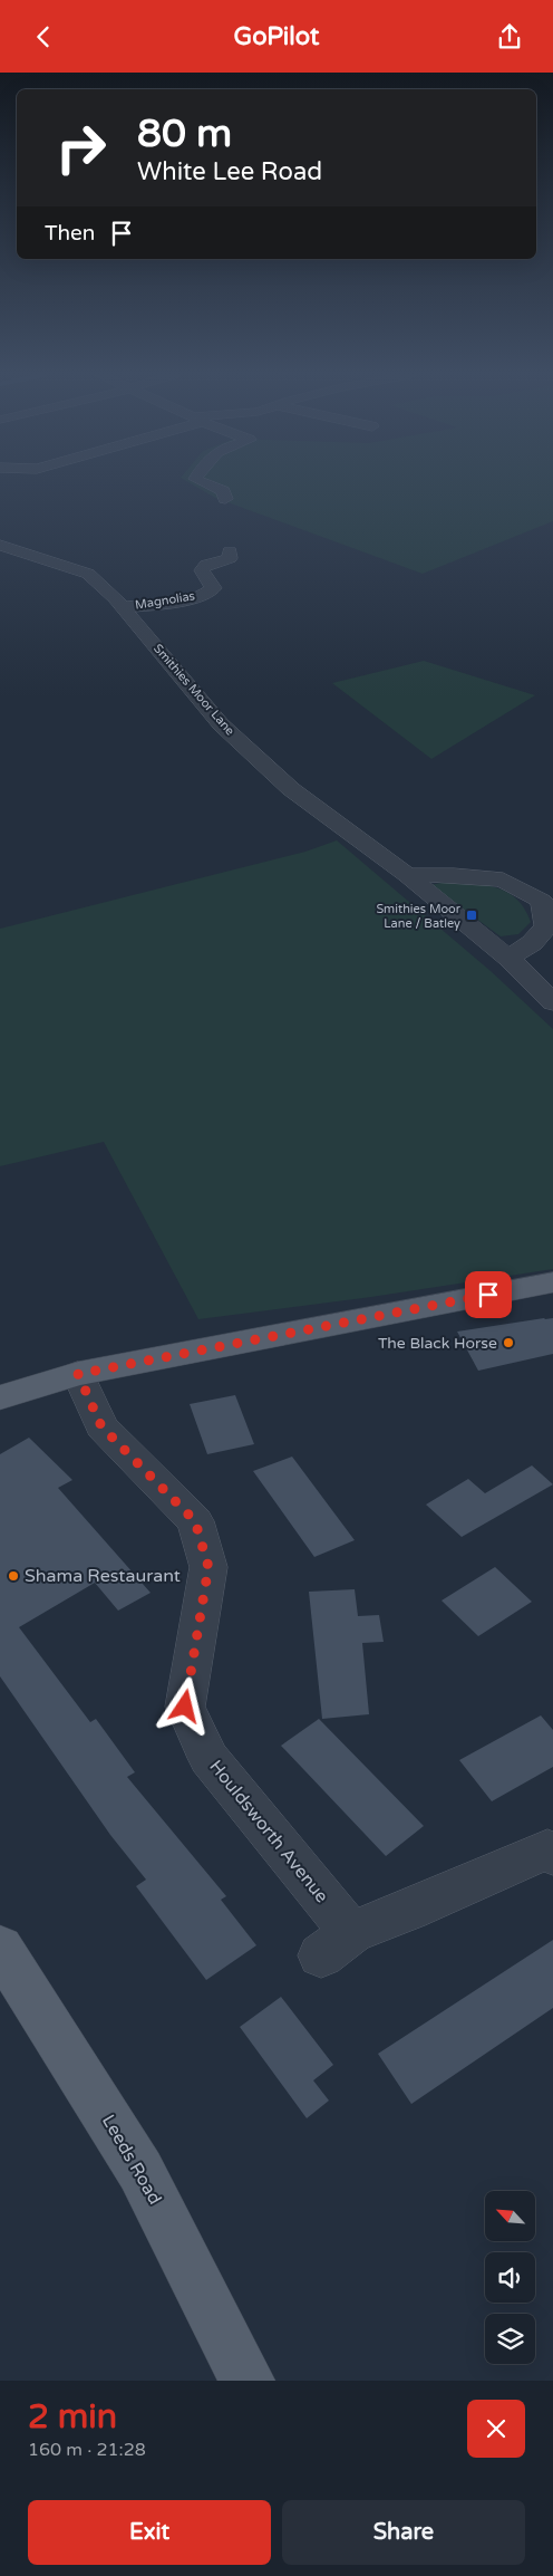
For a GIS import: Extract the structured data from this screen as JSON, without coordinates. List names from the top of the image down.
{
  "streets": {
    "main road": ["Leeds Road"],
    "street": ["Magnolias", "Smithies Moor Lane", "Houldsworth Avenue"]
  },
  "crossings": [
    ["Magnolias", "Smithies Moor Lane"]
  ],
  "places": {
    "transit": ["Smithies Moor Lane / Batley"],
    "other": ["The Black Horse", "Shama Restaurant"]
  },
  "north": "top left",
  "page": {
    "header": "GoPilot",
    "turn": ["80 m", "White Lee Road"],
    "then": "Then",
    "heading": ["2 min", "160 m · 21:28"],
    "buttons": ["Exit", "Share"]
  }
}
